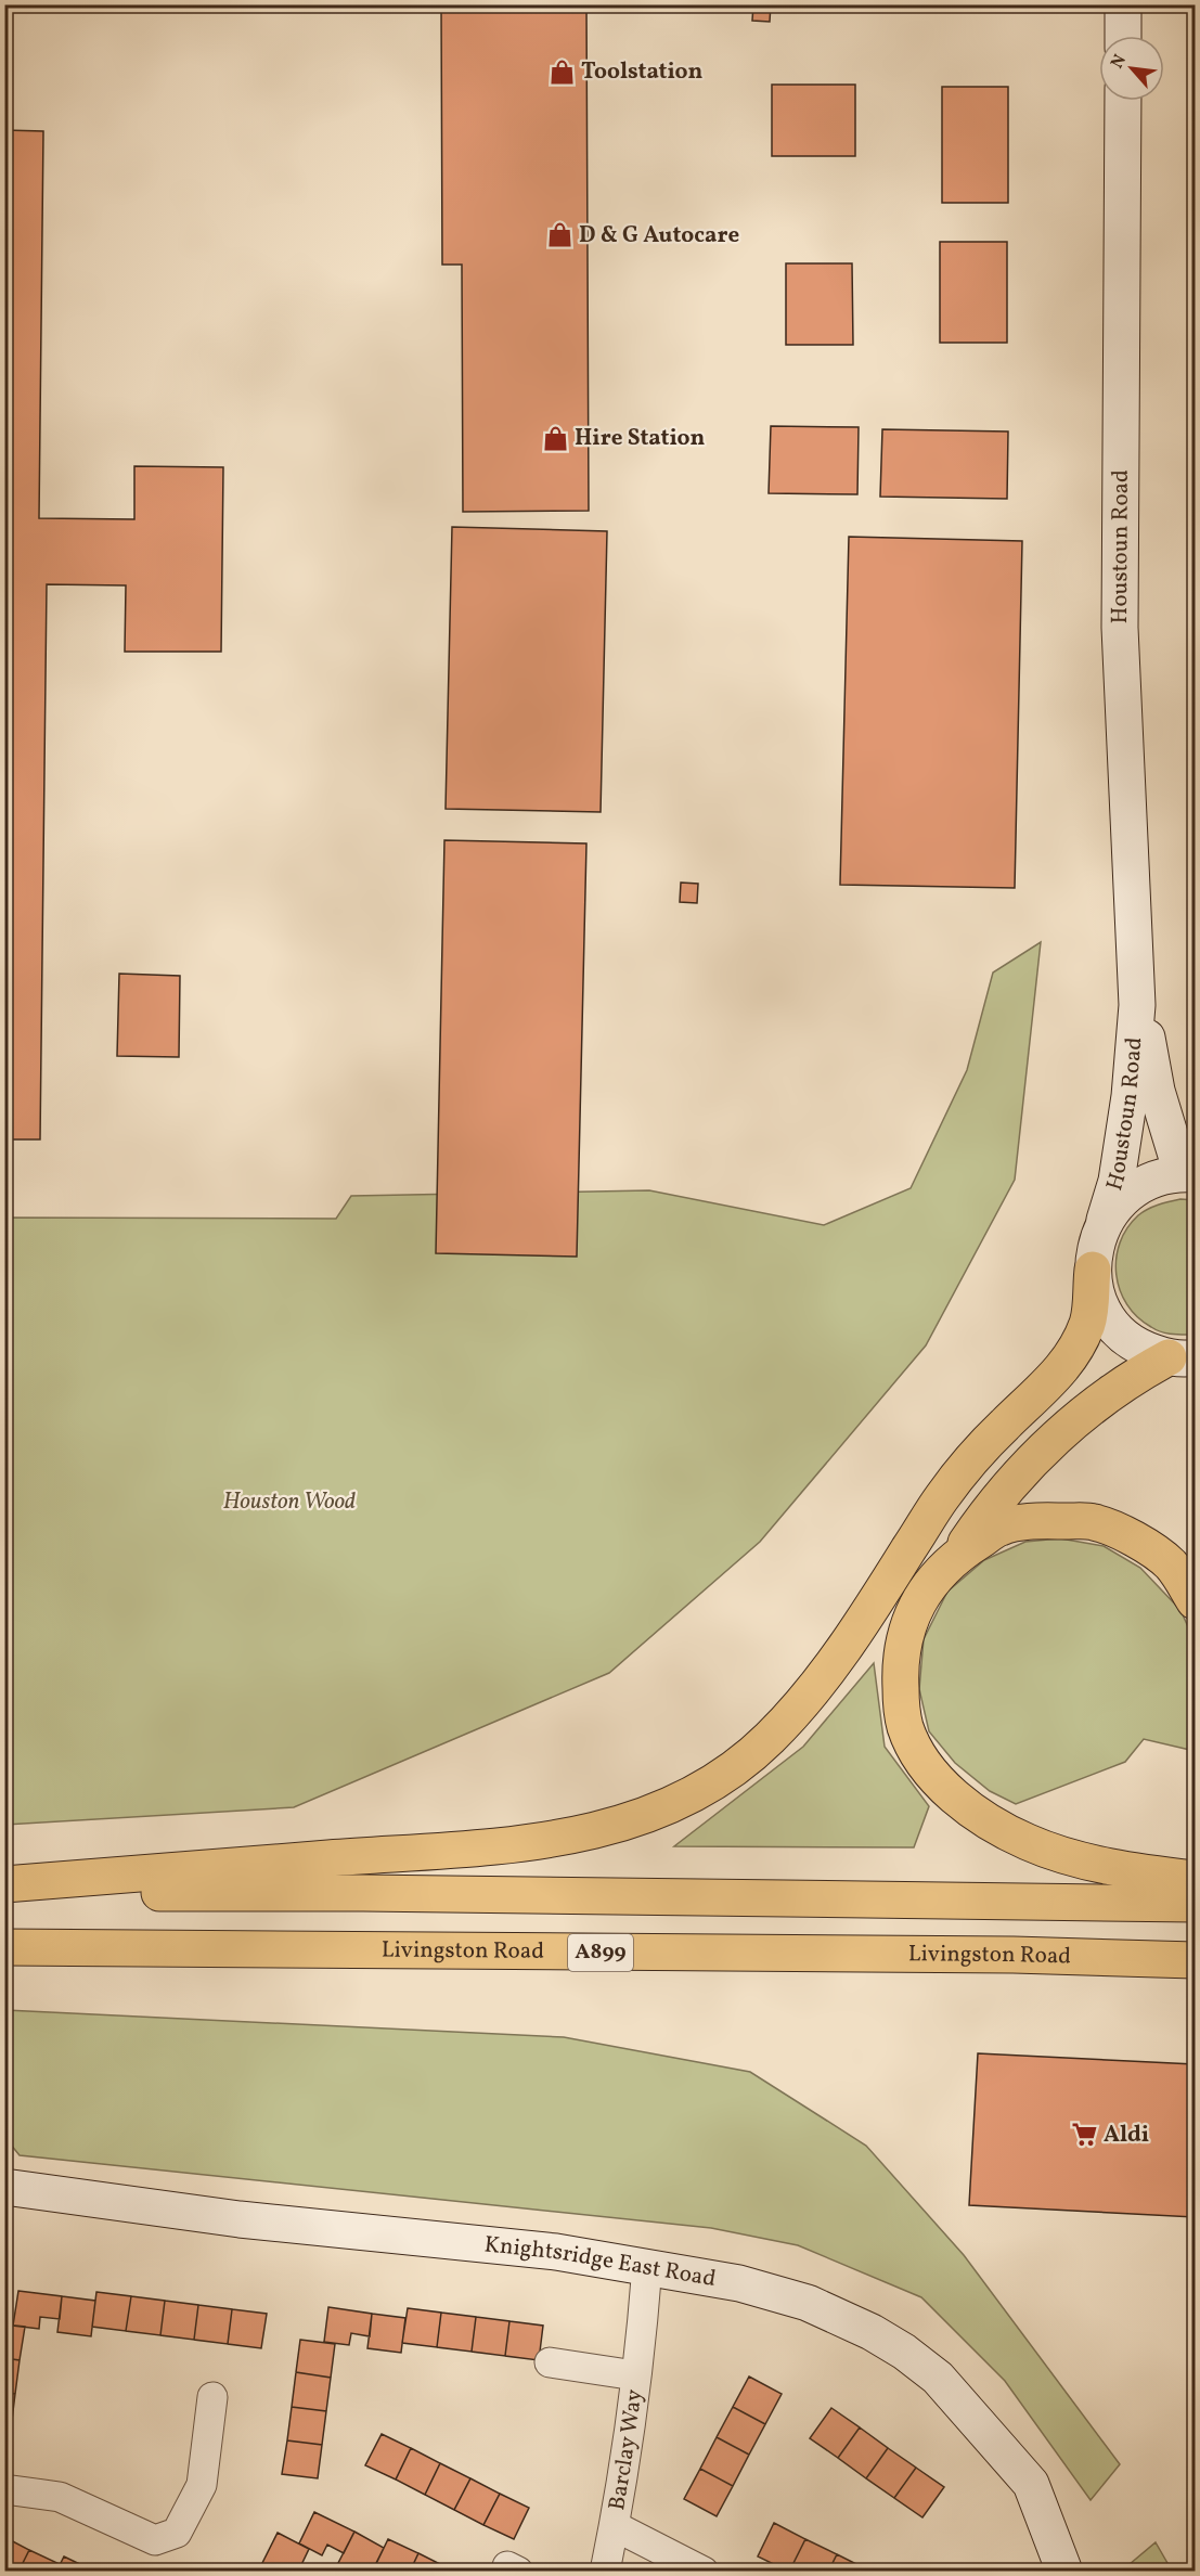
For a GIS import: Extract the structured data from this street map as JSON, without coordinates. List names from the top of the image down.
{
  "streets": {
    "main road": ["Livingston Road", "A899"],
    "street": ["Houstoun Road", "Knightsridge East Road", "Barclay Way"]
  },
  "crossings": [
    ["Knightsridge East Road", "Barclay Way"]
  ],
  "parks": ["Houston Wood"],
  "places": {
    "shop": ["Toolstation", "D & G Autocare", "Hire Station"],
    "supermarket": ["Aldi"]
  },
  "north": "top left"
}
